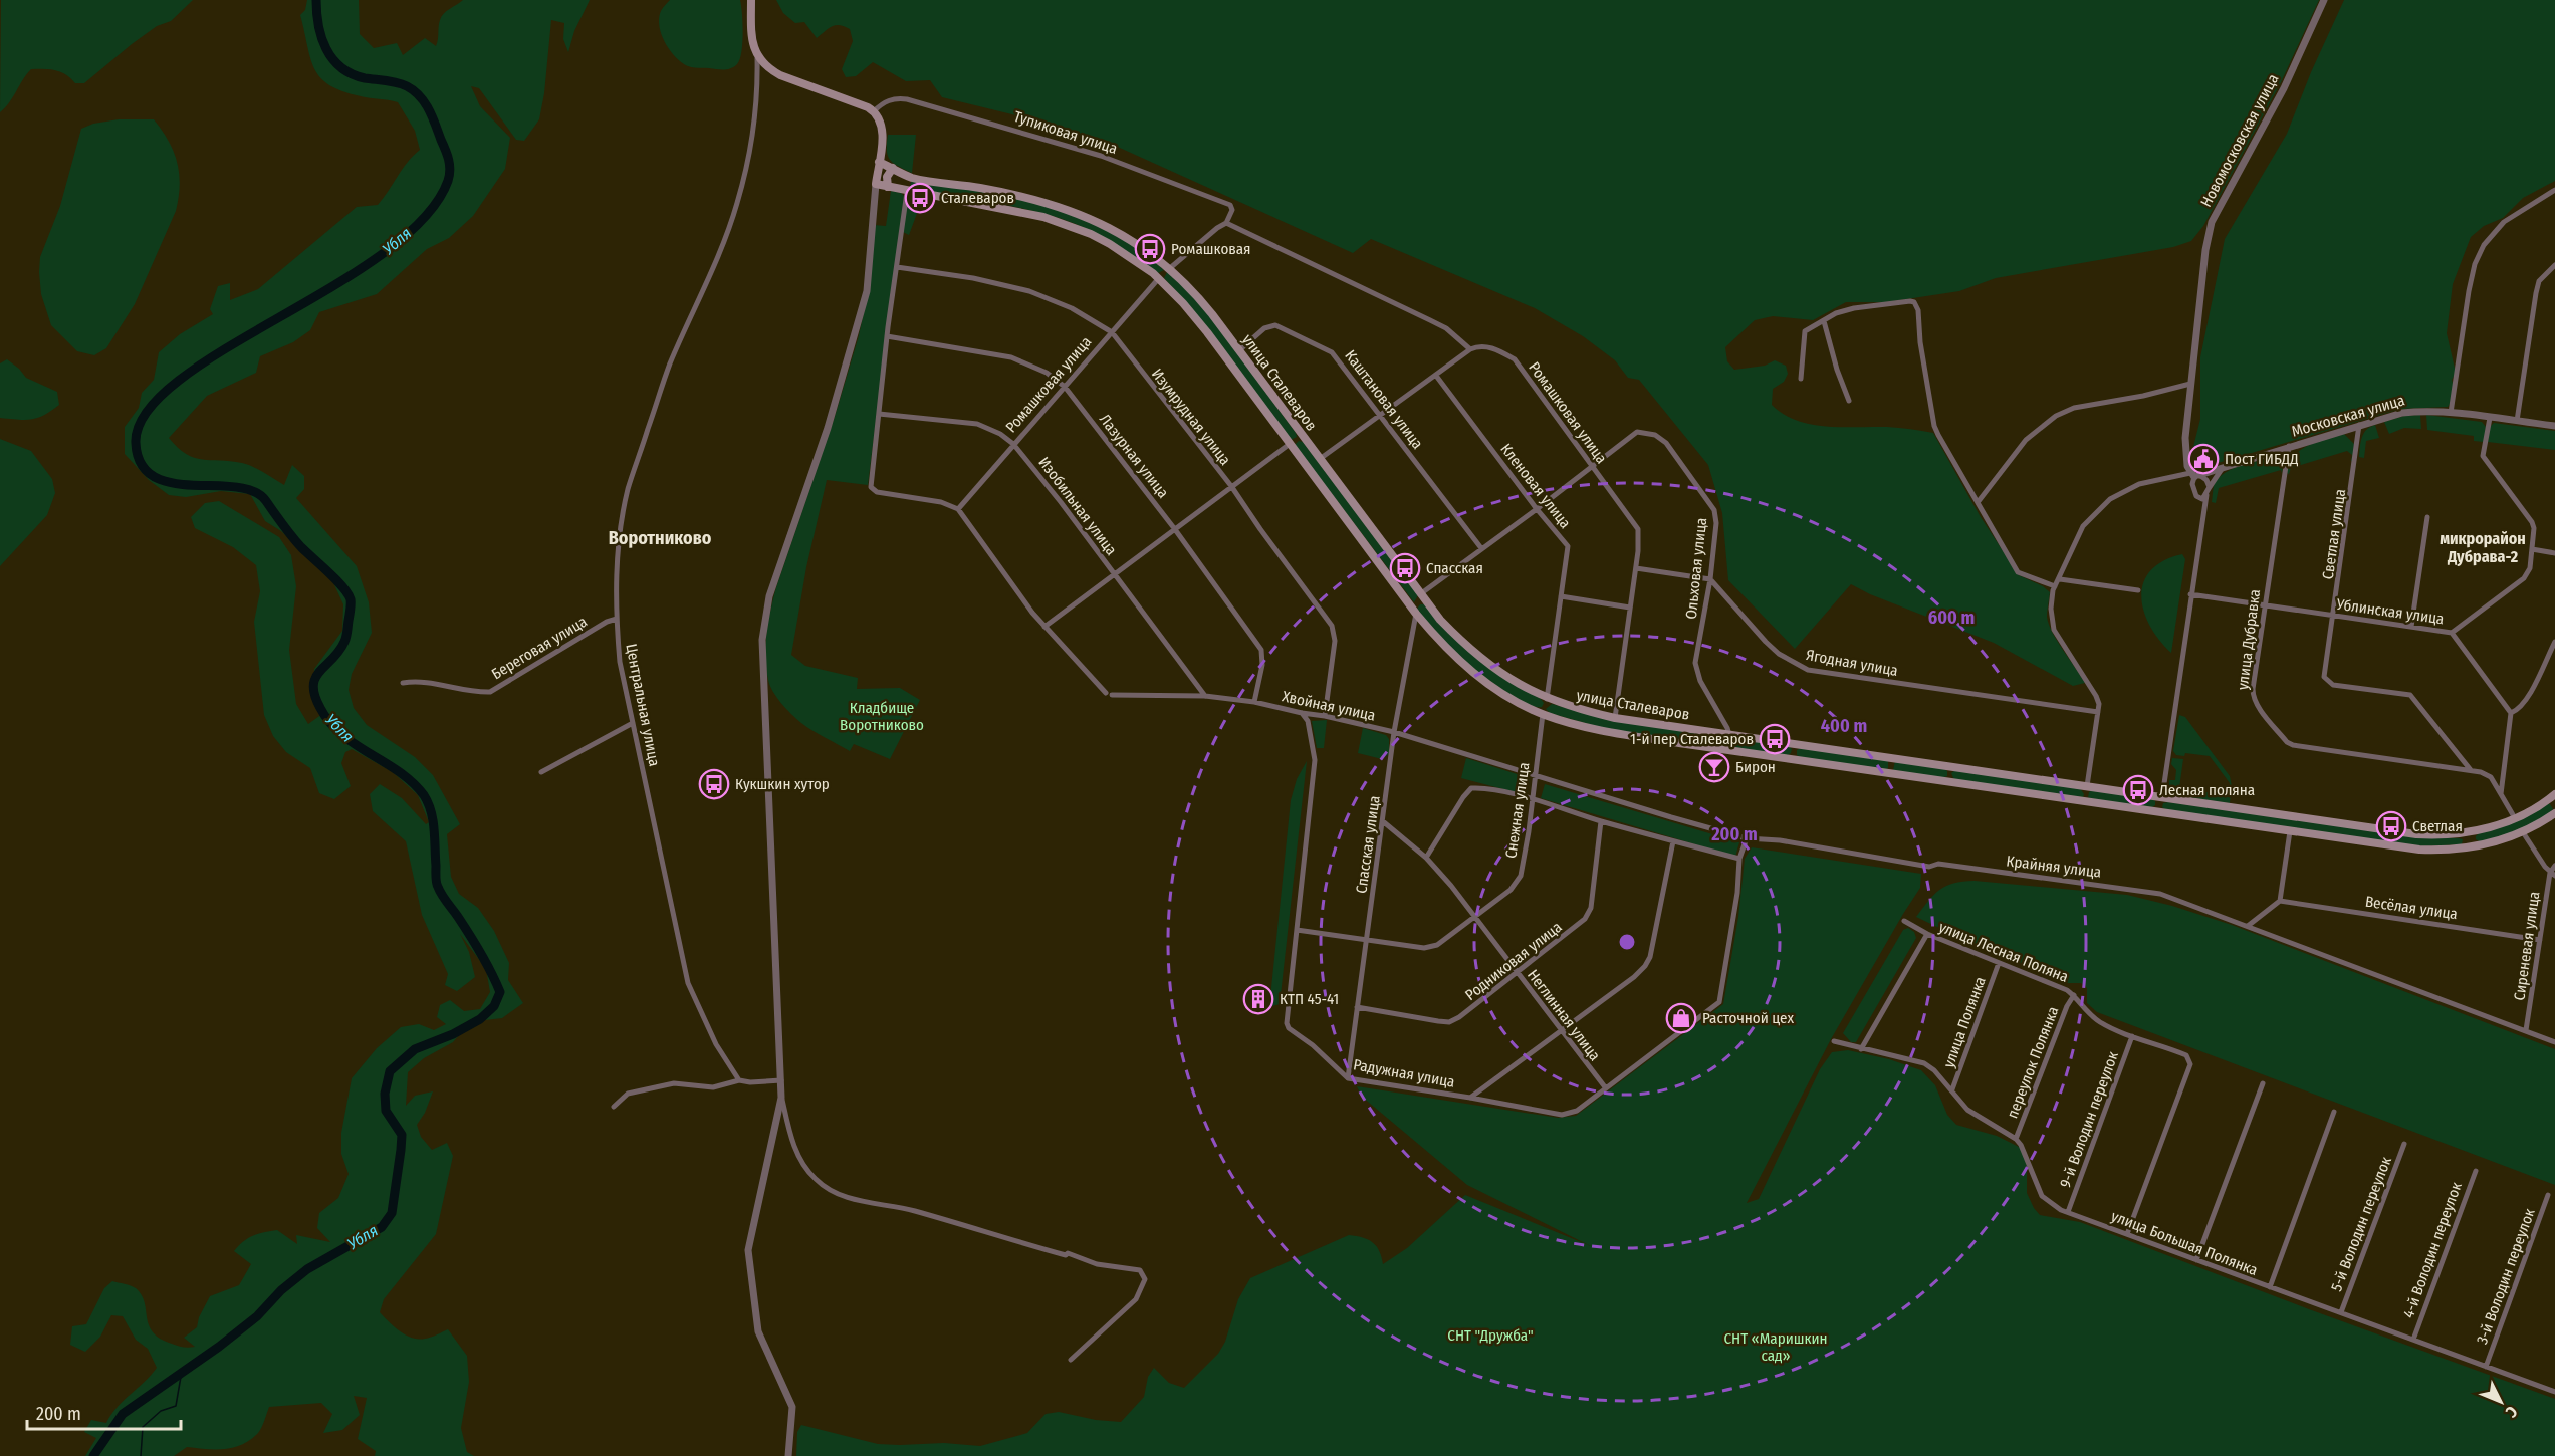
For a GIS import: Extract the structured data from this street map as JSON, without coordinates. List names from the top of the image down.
{
  "streets": {
    "main road": ["улица Сталеваров"],
    "street": [
      "Тупиковая улица",
      "Новомосковская улица",
      "Ромашковая улица",
      "Каштановая улица",
      "Московская улица",
      "Изумрудная улица",
      "Лазурная улица",
      "Кленовая улица",
      "Изобильная улица",
      "Светлая улица",
      "Ольховая улица",
      "Ублинская улица",
      "улица Дубравка",
      "Береговая улица",
      "Ягодная улица",
      "Центральная улица",
      "Хвойная улица",
      "Снежная улица",
      "Спасская улица",
      "Крайняя улица",
      "Весёлая улица",
      "Сиреневая улица",
      "улица Лесная Поляна",
      "Родниковая улица",
      "Неглинная улица",
      "улица Полянка",
      "переулок Полянка",
      "Радужная улица",
      "9-й Володин переулок",
      "5-й Володин переулок",
      "улица Большая Полянка",
      "4-й Володин переулок",
      "3-й Володин переулок"
    ]
  },
  "crossings": [
    ["Новомосковская улица", "Московская улица"],
    ["улица Сталеваров", "Ромашковая улица"],
    ["улица Сталеваров", "Каштановая улица"],
    ["улица Сталеваров", "Московская улица"],
    ["улица Сталеваров", "Кленовая улица"],
    ["улица Сталеваров", "Ольховая улица"],
    ["улица Сталеваров", "Снежная улица"],
    ["улица Сталеваров", "Спасская улица"],
    ["Ромашковая улица", "Изумрудная улица"],
    ["Ромашковая улица", "Лазурная улица"],
    ["Ромашковая улица", "Изобильная улица"],
    ["Ромашковая улица", "Ольховая улица"],
    ["Московская улица", "Светлая улица"],
    ["Московская улица", "улица Дубравка"],
    ["Московская улица", "Ягодная улица"],
    ["Изумрудная улица", "Хвойная улица"],
    ["Лазурная улица", "Хвойная улица"],
    ["Изобильная улица", "Хвойная улица"],
    ["Светлая улица", "Ублинская улица"],
    ["Светлая улица", "улица Дубравка"],
    ["Ольховая улица", "Ягодная улица"],
    ["Ублинская улица", "улица Дубравка"],
    ["Береговая улица", "Центральная улица"],
    ["Хвойная улица", "Снежная улица"],
    ["Хвойная улица", "Спасская улица"],
    ["Хвойная улица", "Крайняя улица"],
    ["Хвойная улица", "Радужная улица"],
    ["Снежная улица", "Спасская улица"],
    ["Снежная улица", "Крайняя улица"],
    ["Снежная улица", "Неглинная улица"],
    ["Снежная улица", "Радужная улица"],
    ["Спасская улица", "Родниковая улица"],
    ["Спасская улица", "Неглинная улица"],
    ["Спасская улица", "Радужная улица"],
    ["Крайняя улица", "Сиреневая улица"],
    ["Весёлая улица", "Сиреневая улица"],
    ["улица Лесная Поляна", "улица Полянка"],
    ["улица Лесная Поляна", "переулок Полянка"],
    ["улица Лесная Поляна", "9-й Володин переулок"],
    ["улица Лесная Поляна", "улица Большая Полянка"],
    ["Родниковая улица", "Неглинная улица"],
    ["Неглинная улица", "Радужная улица"],
    ["переулок Полянка", "улица Большая Полянка"],
    ["9-й Володин переулок", "улица Большая Полянка"],
    ["5-й Володин переулок", "улица Большая Полянка"],
    ["улица Большая Полянка", "4-й Володин переулок"],
    ["улица Большая Полянка", "3-й Володин переулок"]
  ],
  "districts": ["Воротниково", "микрорайон Дубрава-2"],
  "water": ["Убля"],
  "parks": ["Кладбище Воротниково", "СНТ \"Дружба\"", "СНТ «Маришкин сад»"],
  "places": {
    "bus stop": [
      "Сталеваров",
      "Ромашковая",
      "Спасская",
      "1-й пер Сталеваров",
      "Кукшкин хутор",
      "Лесная поляна",
      "Светлая"
    ],
    "public building": ["Пост ГИБДД"],
    "bar": ["Бирон"],
    "building": ["КТП 45-41"],
    "shop": ["Расточной цех"]
  },
  "scale_bar": "200 m",
  "north": "bottom right",
  "rings": ["600 m", "400 m", "200 m"]
}
